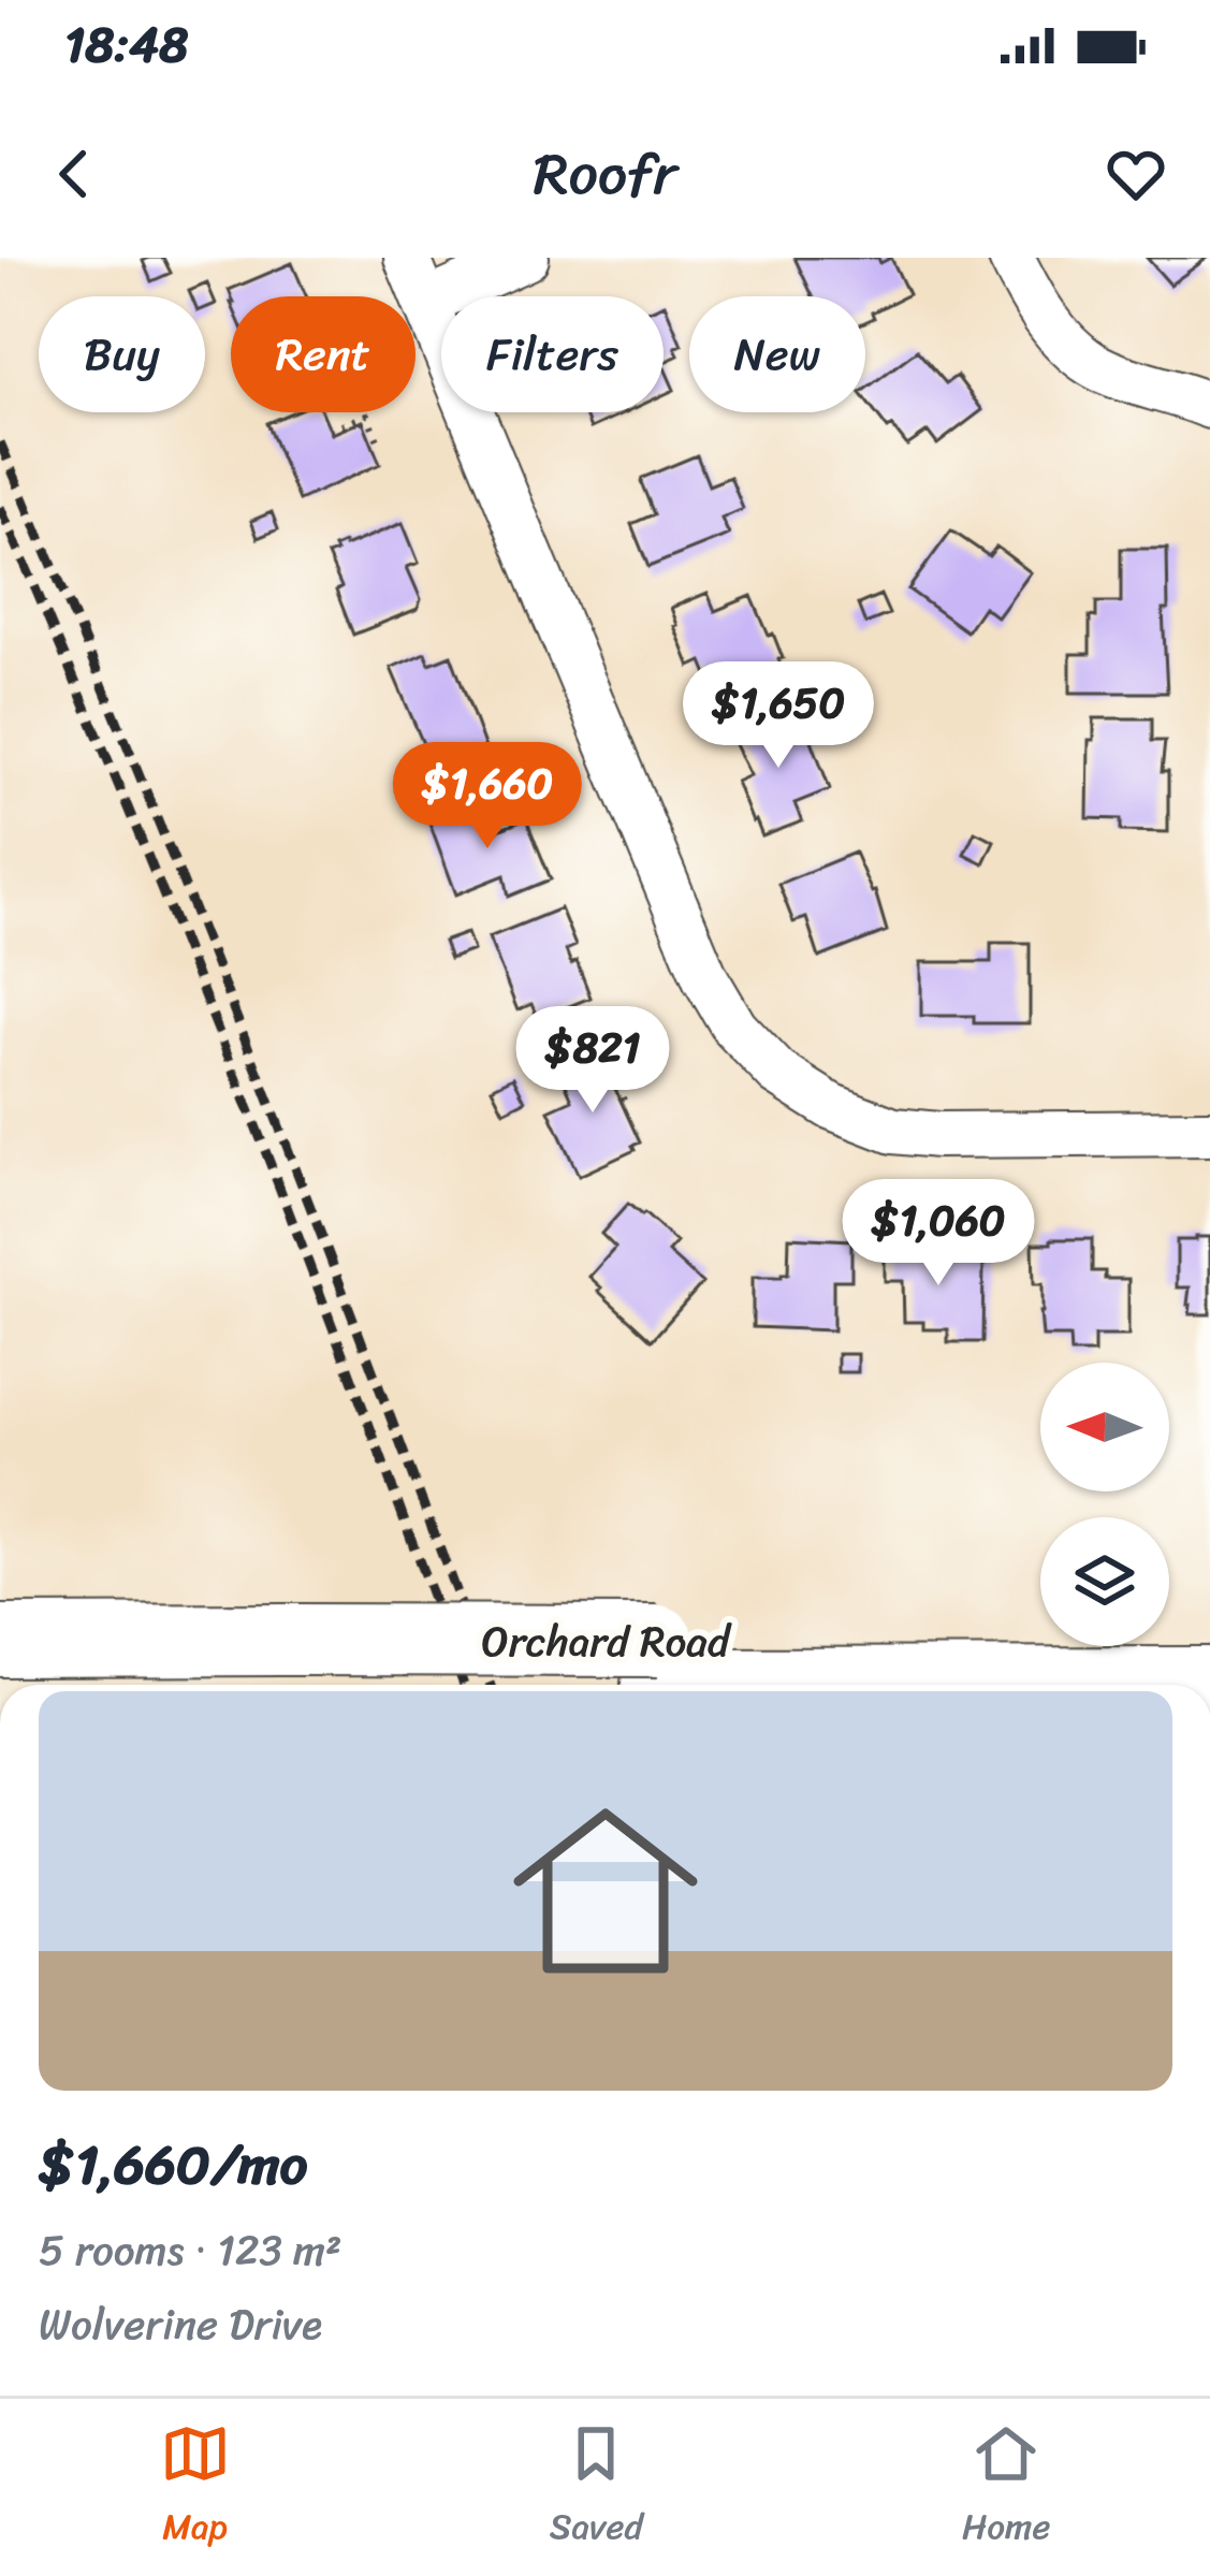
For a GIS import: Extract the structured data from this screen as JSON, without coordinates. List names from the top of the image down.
{
  "streets": {
    "main road": ["Orchard Road"]
  },
  "north": "left",
  "page": {
    "status": "18:48",
    "header": "Roofr",
    "chip": [
      "Buy",
      "Rent",
      "Filters",
      "New"
    ],
    "price": [
      "$1,650",
      "$1,660",
      "$821",
      "$1,060"
    ],
    "list": [
      {
        "name": "$1,660/mo",
        "note": "5 rooms · 123 m² · Wolverine Drive"
      }
    ],
    "tabs": ["Map", "Saved", "Home"]
  }
}
